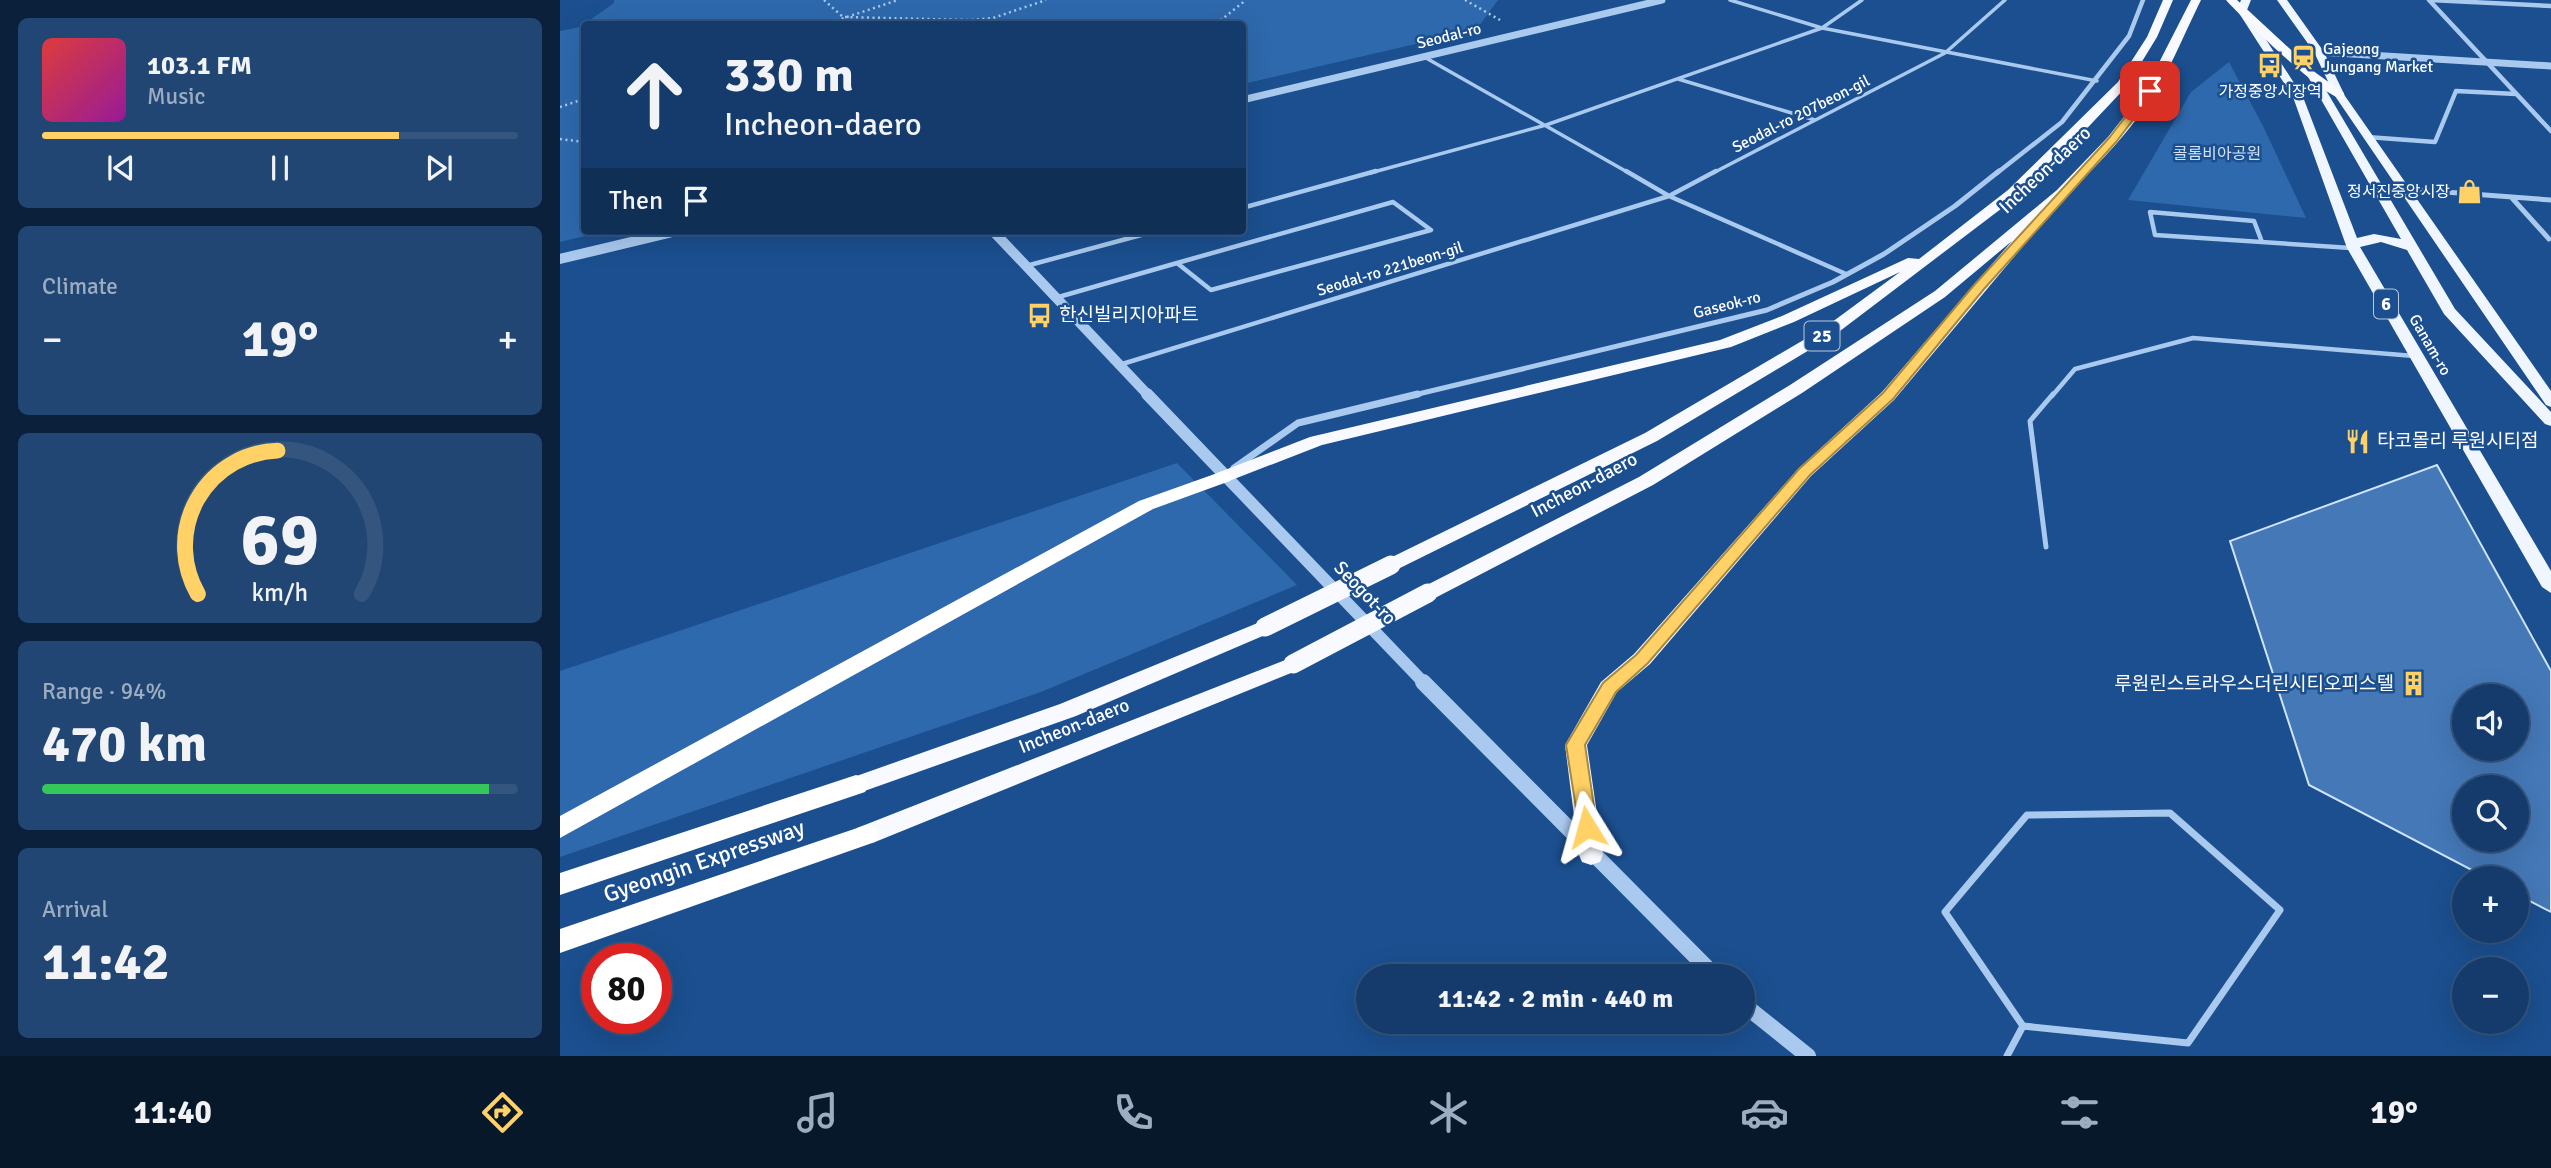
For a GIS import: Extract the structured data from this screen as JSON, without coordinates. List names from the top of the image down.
{
  "streets": {
    "highway": ["Incheon-daero", "25", "Gyeongin Expressway"],
    "main road": ["6", "Ganam-ro"],
    "street": ["Seodal-ro", "Gaseok-ro", "Seogot-ro"],
    "lane": ["Seodal-ro 207beon-gil", "Seodal-ro 221beon-gil"]
  },
  "crossings": [
    ["Seodal-ro 207beon-gil", "Seodal-ro 221beon-gil"],
    ["Incheon-daero", "Gyeongin Expressway"],
    ["Seodal-ro 221beon-gil", "Seogot-ro"],
    ["Gaseok-ro", "Seogot-ro"]
  ],
  "parks": ["콜롬비아공원"],
  "places": {
    "station": ["Gajeong Jungang Market"],
    "bus stop": ["가정중앙시장역", "한신빌리지아파트"],
    "shop": ["정서진중앙시장"],
    "restaurant": ["타코몰리 루원시티점"],
    "building": ["루원린스트라우스더린시티오피스텔"]
  },
  "page": {
    "turn": ["330 m", "Incheon-daero"],
    "song": ["103.1 FM", "Music"],
    "then": "Then",
    "tile": [
      "Climate",
      ["Range · 94%", "470 km"],
      ["Arrival", "11:42"]
    ],
    "heat": ["−", "19°", "+"],
    "map_buttons": ["+", "−"],
    "limit": "80",
    "trip": "11:42 · 2 min · 440 m",
    "tabs": ["11:40", "19°"],
    "gauge": ["69", "km/h"]
  }
}
